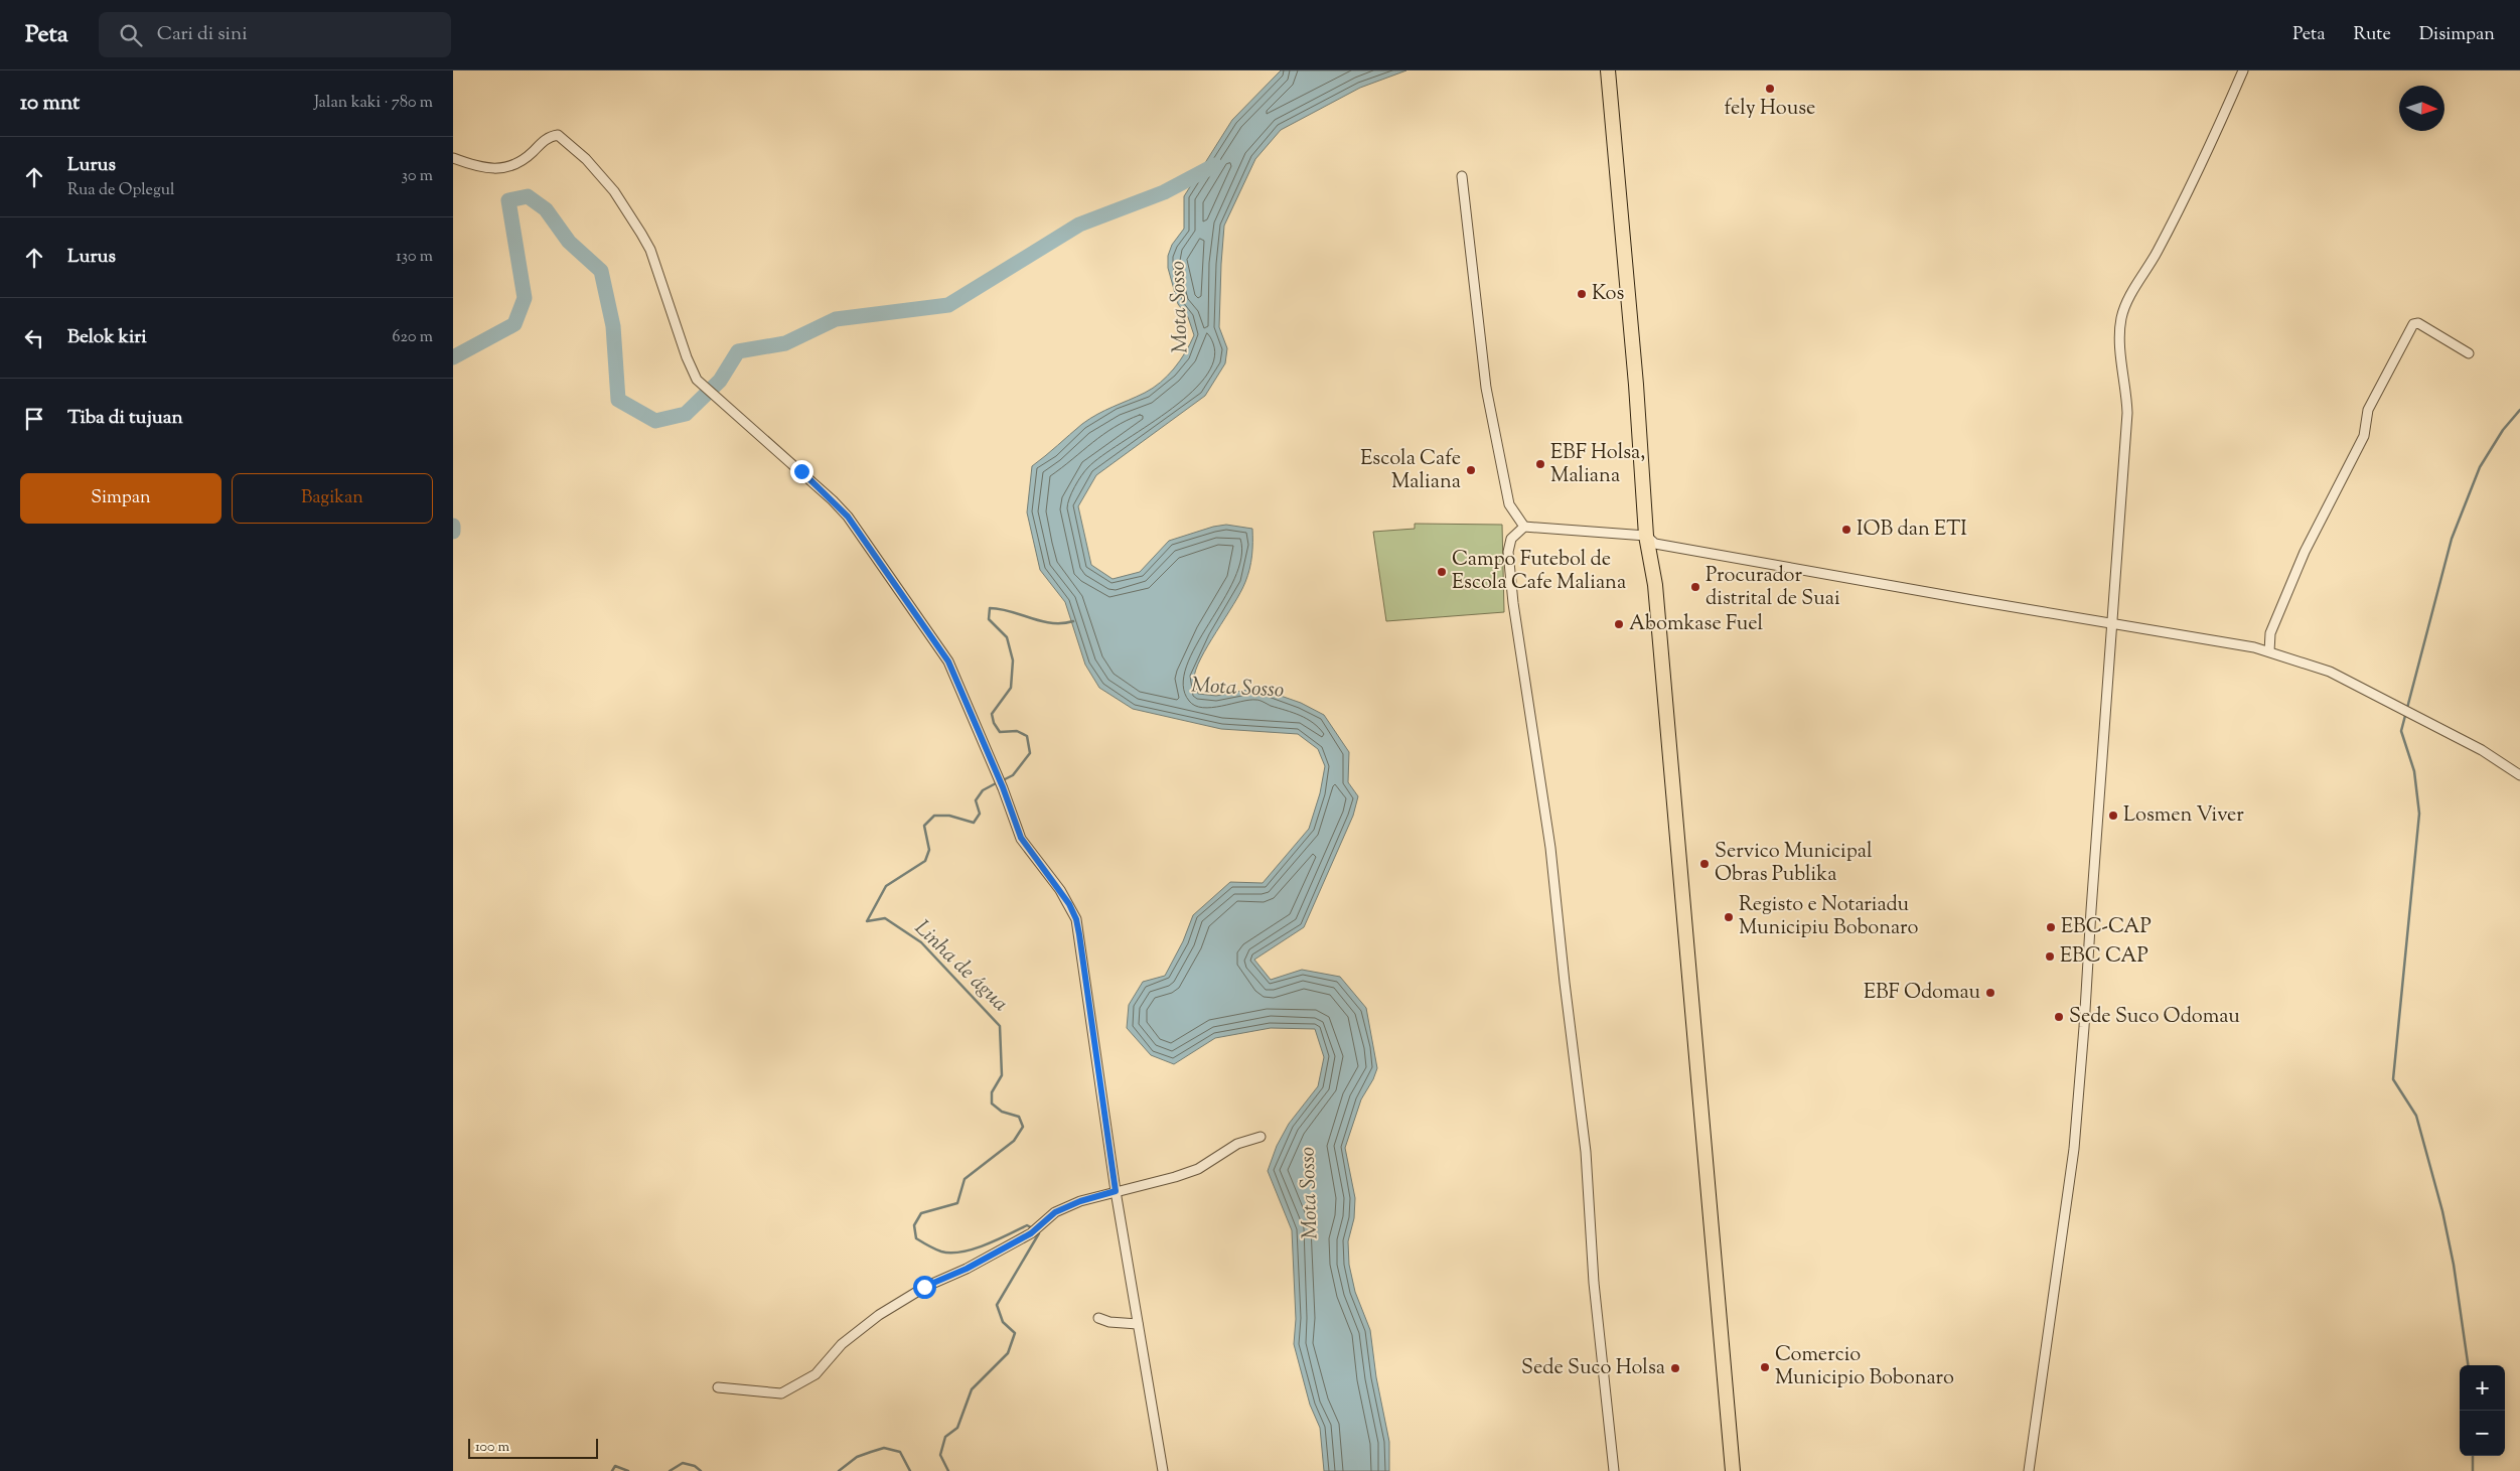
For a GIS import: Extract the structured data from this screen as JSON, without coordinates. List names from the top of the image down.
{
  "water": ["Mota Sosso", "Linha de água"],
  "places": [
    "fely House",
    "Kos",
    "EBF Holsa, Maliana",
    "Escola Cafe Maliana",
    "IOB dan ETI",
    "Campo Futebol de Escola Cafe Maliana",
    "Procurador distrital de Suai",
    "Abomkase Fuel",
    "Losmen Viver",
    "Servico Municipal Obras Publika",
    "Registo e Notariadu Municipiu Bobonaro",
    "EBC-CAP",
    "EBC CAP",
    "EBF Odomau",
    "Sede Suco Odomau",
    "Comercio Municipio Bobonaro",
    "Sede Suco Holsa"
  ],
  "scale_bar": "100 m",
  "north": "right",
  "page": {
    "header": "Peta",
    "search": "Cari di sini",
    "nav": ["Peta", "Rute", "Disimpan"],
    "heading": ["10 mnt", "Jalan kaki · 780 m"],
    "list": [
      ["Lurus", "Rua de Oplegul", "30 m"],
      ["Lurus", "130 m"],
      ["Belok kiri", "620 m"],
      "Tiba di tujuan"
    ],
    "buttons": ["Simpan", "Bagikan"],
    "map_buttons": ["+", "−"],
    "scale": "100 m"
  }
}
